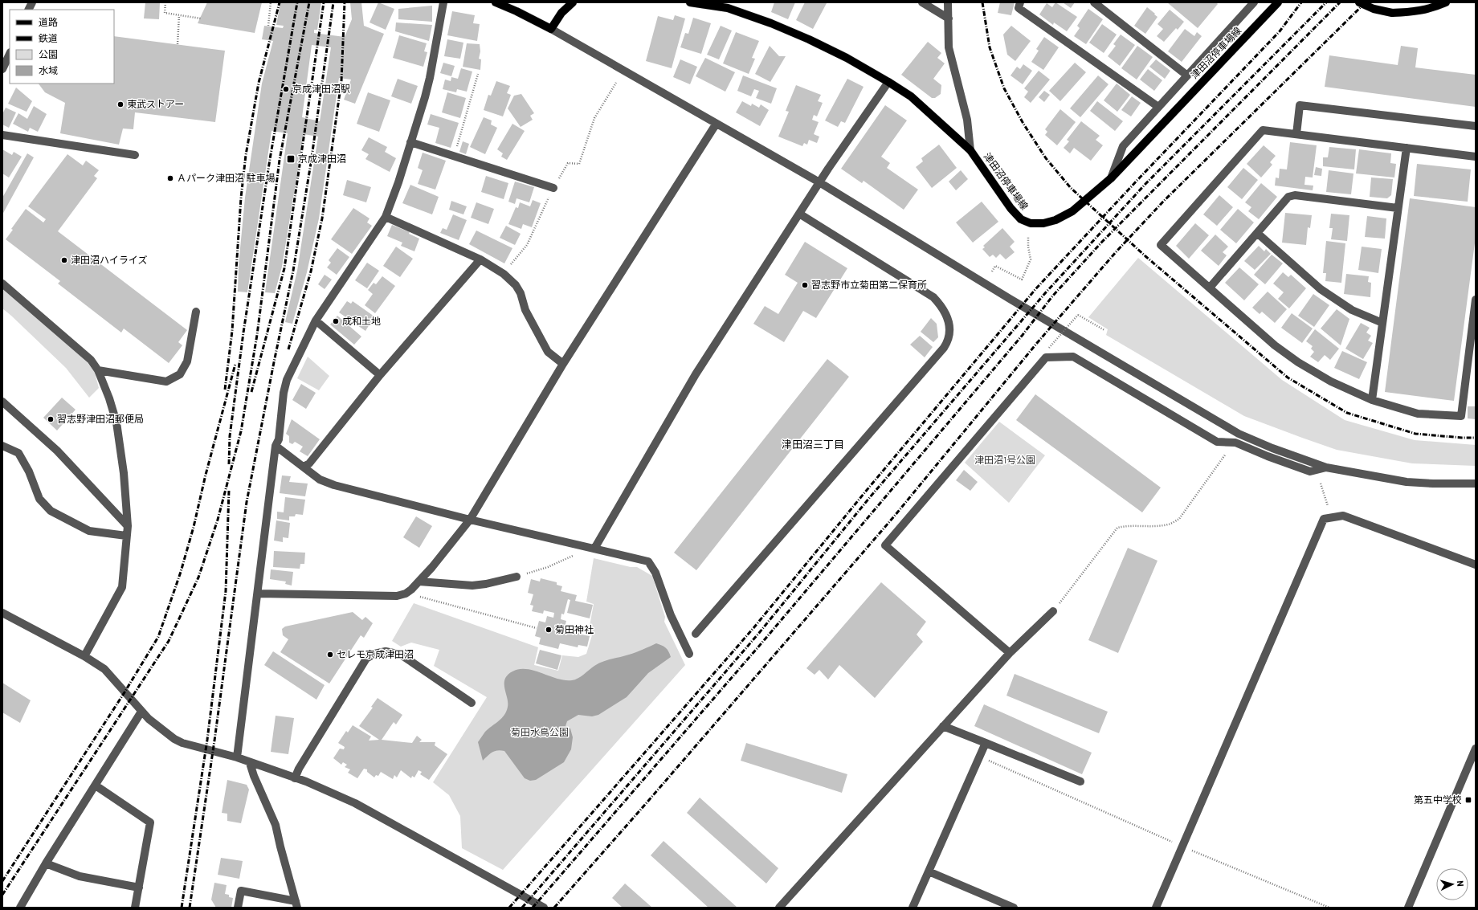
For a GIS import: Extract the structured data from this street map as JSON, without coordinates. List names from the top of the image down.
{
  "streets": {
    "main road": ["津田沼停車場線"]
  },
  "districts": ["津田沼三丁目"],
  "parks": ["津田沼1号公園", "菊田水鳥公園"],
  "places": {
    "other": [
      "京成津田沼駅",
      "東武ストアー",
      "Ａパーク津田沼 駐車場",
      "津田沼ハイライズ",
      "習志野市立菊田第二保育所",
      "成和土地",
      "習志野津田沼郵便局",
      "菊田神社",
      "セレモ京成津田沼"
    ],
    "transit": ["京成津田沼", "第五中学校"]
  },
  "legend": [
    "道路",
    "鉄道",
    "公園",
    "水域"
  ],
  "north": "right"
}
